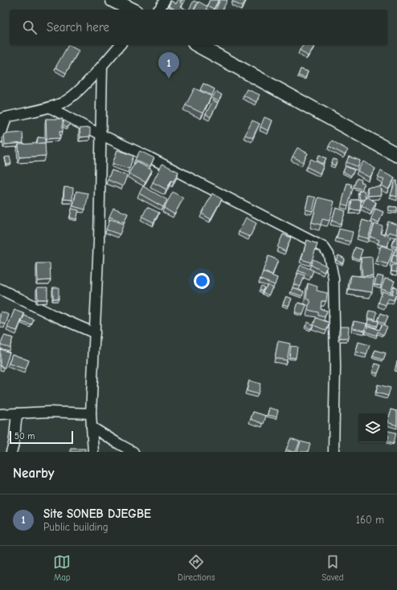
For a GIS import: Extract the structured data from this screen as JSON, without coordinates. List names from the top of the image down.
{
  "scale_bar": "50 m",
  "page": {
    "search": "Search here",
    "pins": "1",
    "scale": "50 m",
    "heading": "Nearby",
    "list": [
      {
        "mark": "1",
        "name": "Site SONEB DJEGBE",
        "note": "Public building",
        "value": "160 m"
      }
    ],
    "nav": ["Map", "Directions", "Saved"]
  }
}
